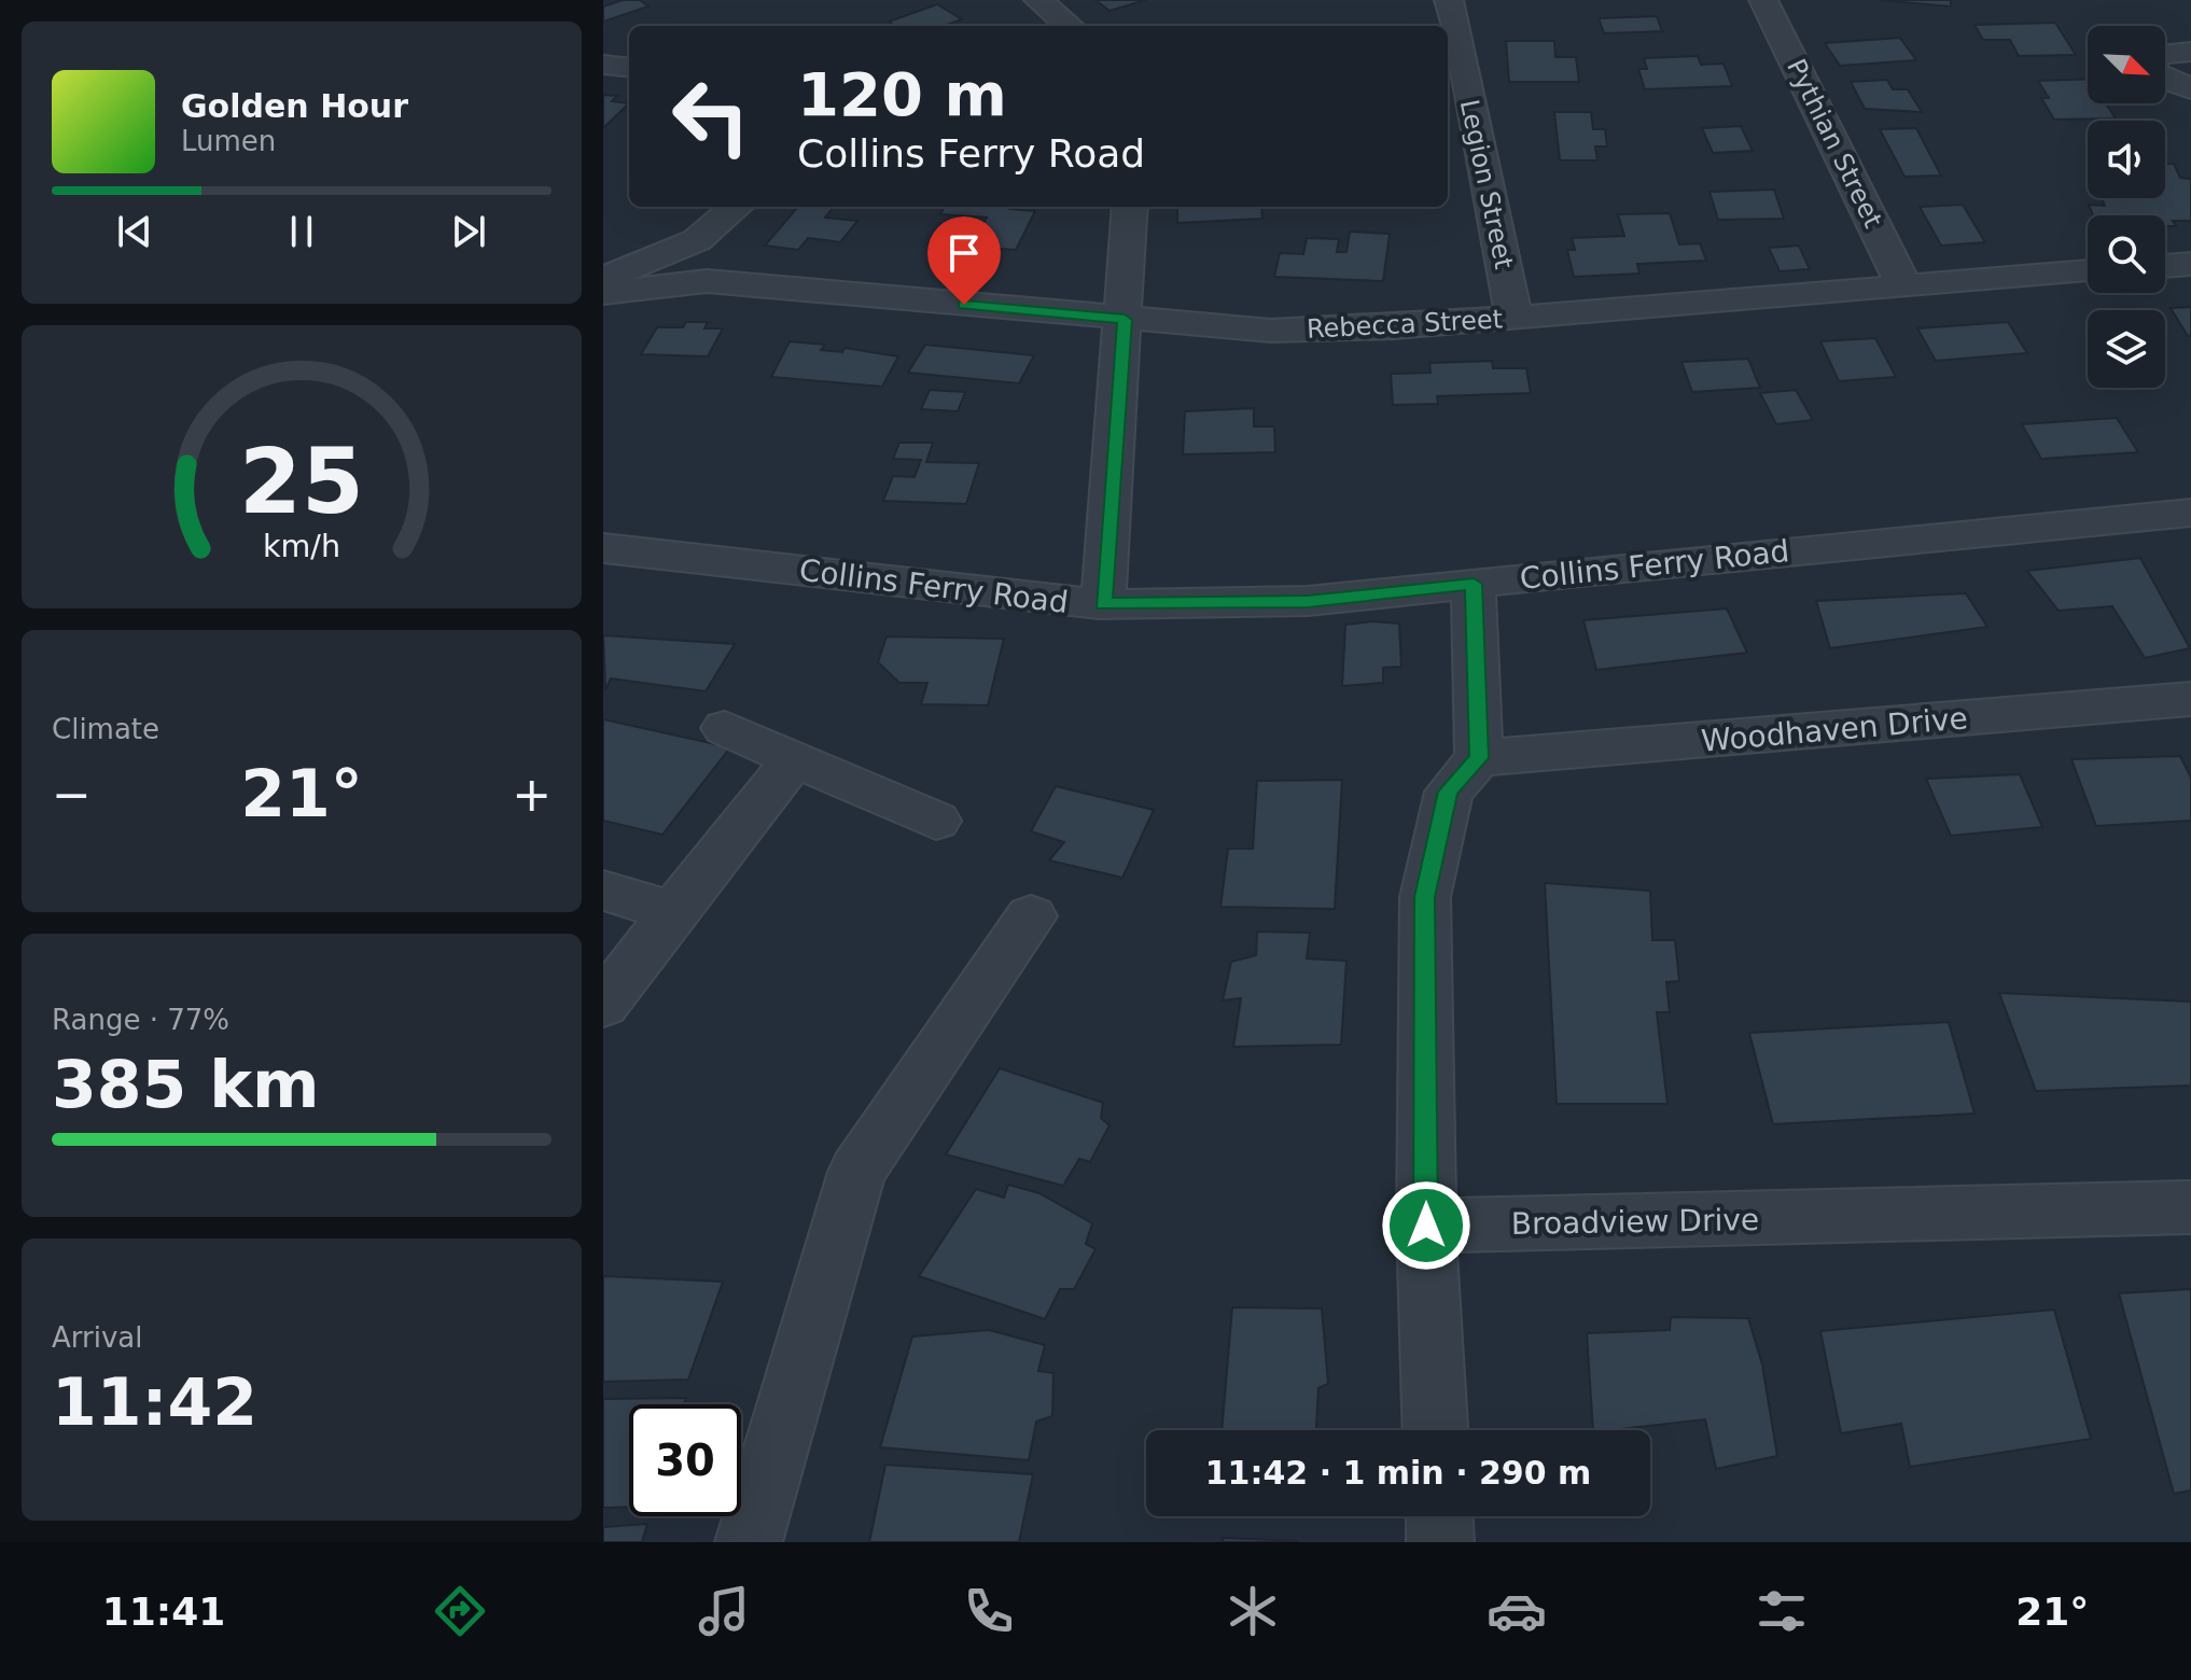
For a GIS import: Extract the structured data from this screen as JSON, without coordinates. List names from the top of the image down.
{
  "streets": {
    "street": [
      "Pythian Street",
      "Legion Street",
      "Rebecca Street",
      "Collins Ferry Road",
      "Woodhaven Drive",
      "Broadview Drive"
    ]
  },
  "crossings": [
    ["Pythian Street", "Rebecca Street"],
    ["Legion Street", "Rebecca Street"]
  ],
  "north": "bottom right",
  "page": {
    "turn": ["120 m", "Collins Ferry Road"],
    "song": ["Golden Hour", "Lumen"],
    "tile": [
      "Climate",
      ["Range · 77%", "385 km"],
      ["Arrival", "11:42"]
    ],
    "heat": ["−", "21°", "+"],
    "limit": "30",
    "trip": "11:42 · 1 min · 290 m",
    "tabs": ["11:41", "21°"],
    "gauge": ["25", "km/h"]
  }
}
